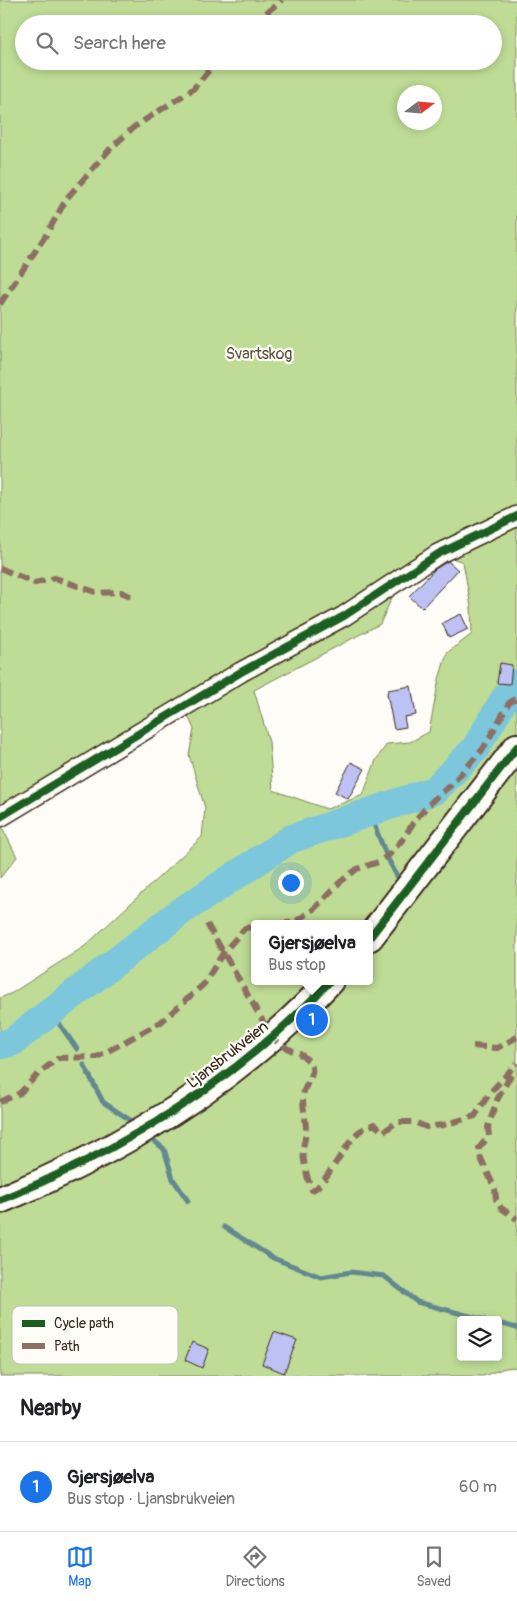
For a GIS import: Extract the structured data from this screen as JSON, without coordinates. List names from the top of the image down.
{
  "streets": {
    "main road": ["Ljansbrukveien"]
  },
  "parks": ["Svartskog"],
  "legend": ["Cycle path", "Path"],
  "north": "right",
  "page": {
    "search": "Search here",
    "popup": ["Gjersjøelva", "Bus stop"],
    "pins": "1",
    "heading": "Nearby",
    "list": [
      {
        "mark": "1",
        "name": "Gjersjøelva",
        "note": "Bus stop · Ljansbrukveien",
        "value": "60 m"
      }
    ],
    "nav": ["Map", "Directions", "Saved"]
  }
}
